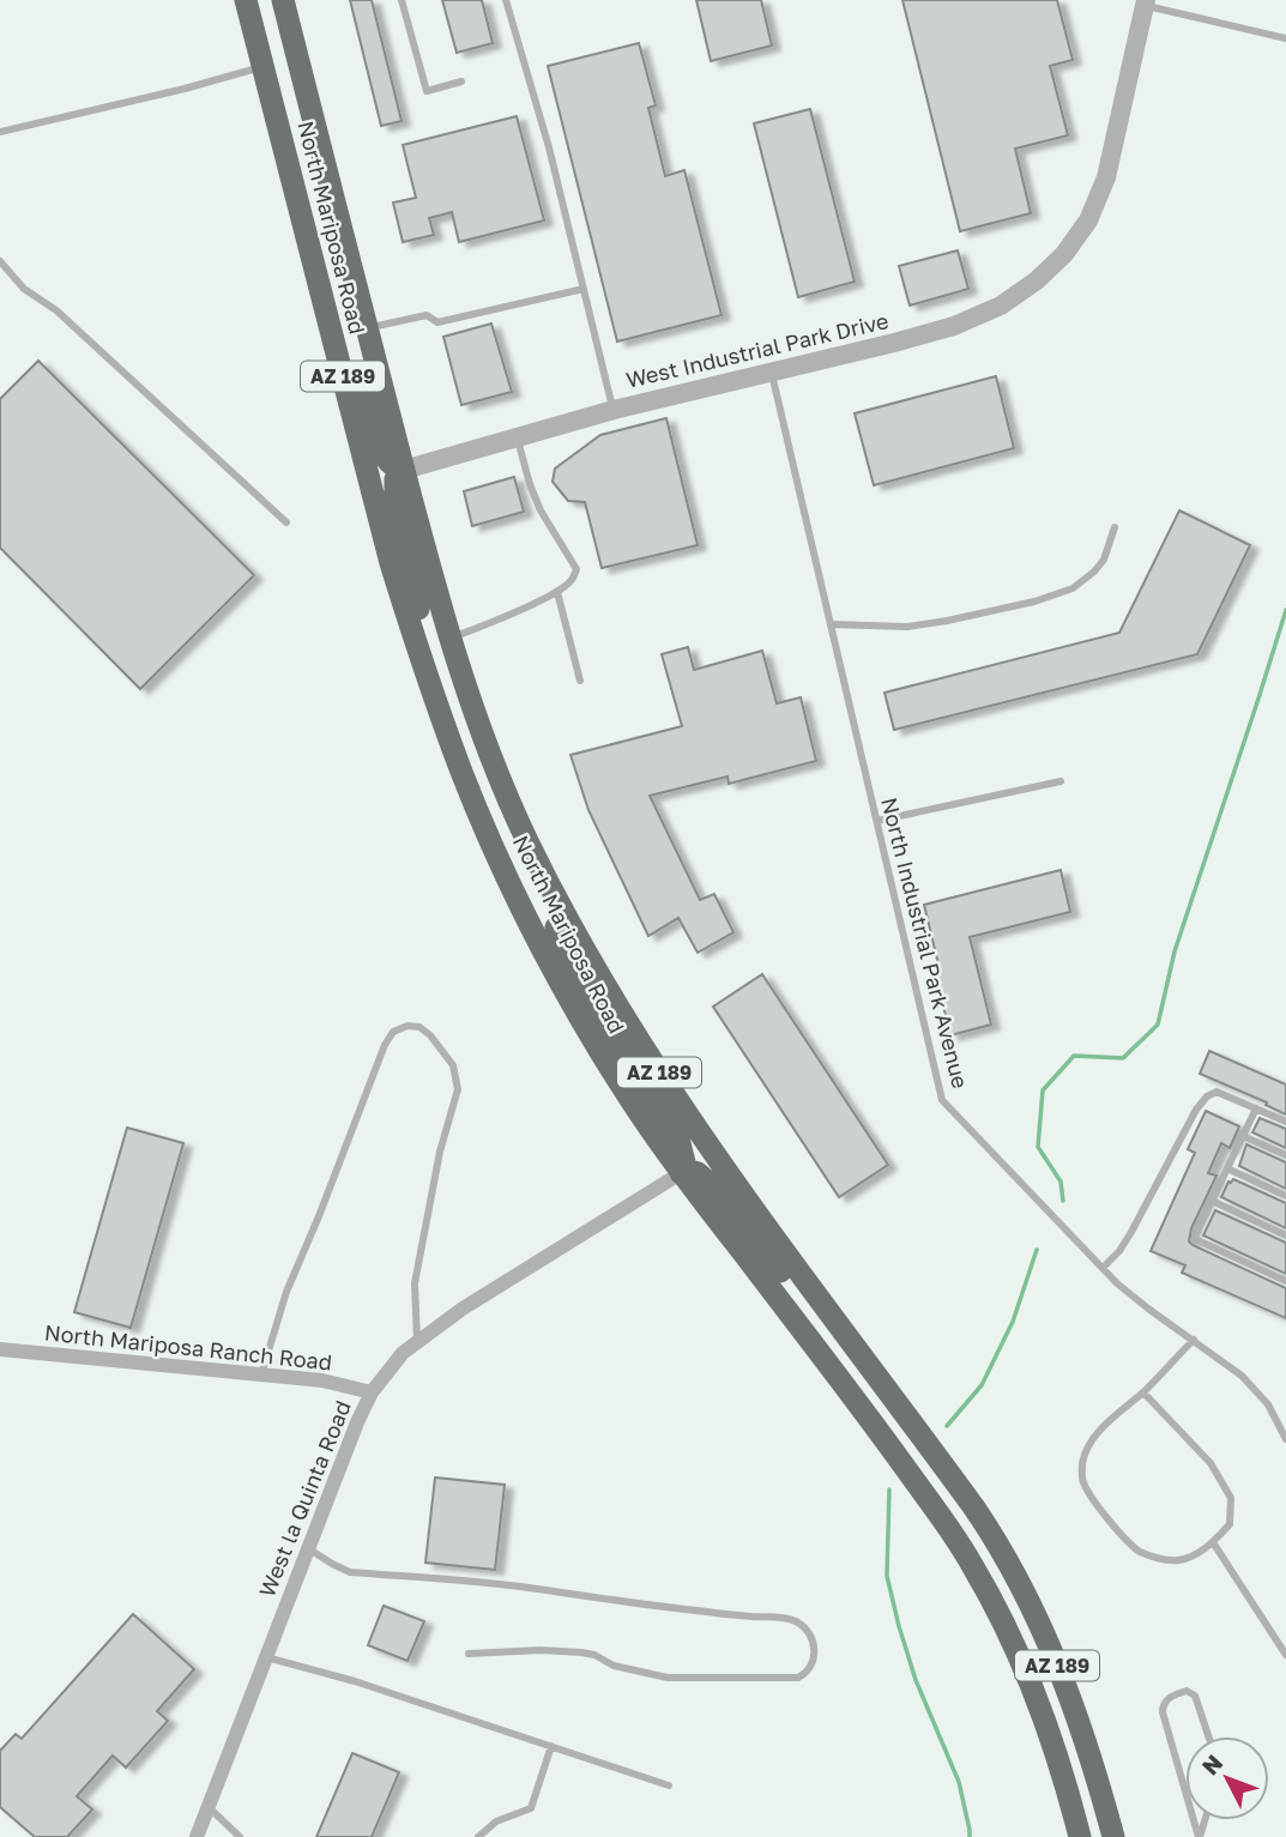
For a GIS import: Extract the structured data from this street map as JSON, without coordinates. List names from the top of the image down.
{
  "streets": {
    "highway": ["North Mariposa Road", "AZ 189"],
    "street": ["West Industrial Park Drive", "North Mariposa Ranch Road", "West la Quinta Road"],
    "lane": ["North Industrial Park Avenue"]
  },
  "crossings": [
    ["North Mariposa Road", "West Industrial Park Drive"],
    ["North Mariposa Road", "West la Quinta Road"],
    ["West Industrial Park Drive", "North Industrial Park Avenue"],
    ["North Mariposa Ranch Road", "West la Quinta Road"]
  ],
  "north": "top left"
}
